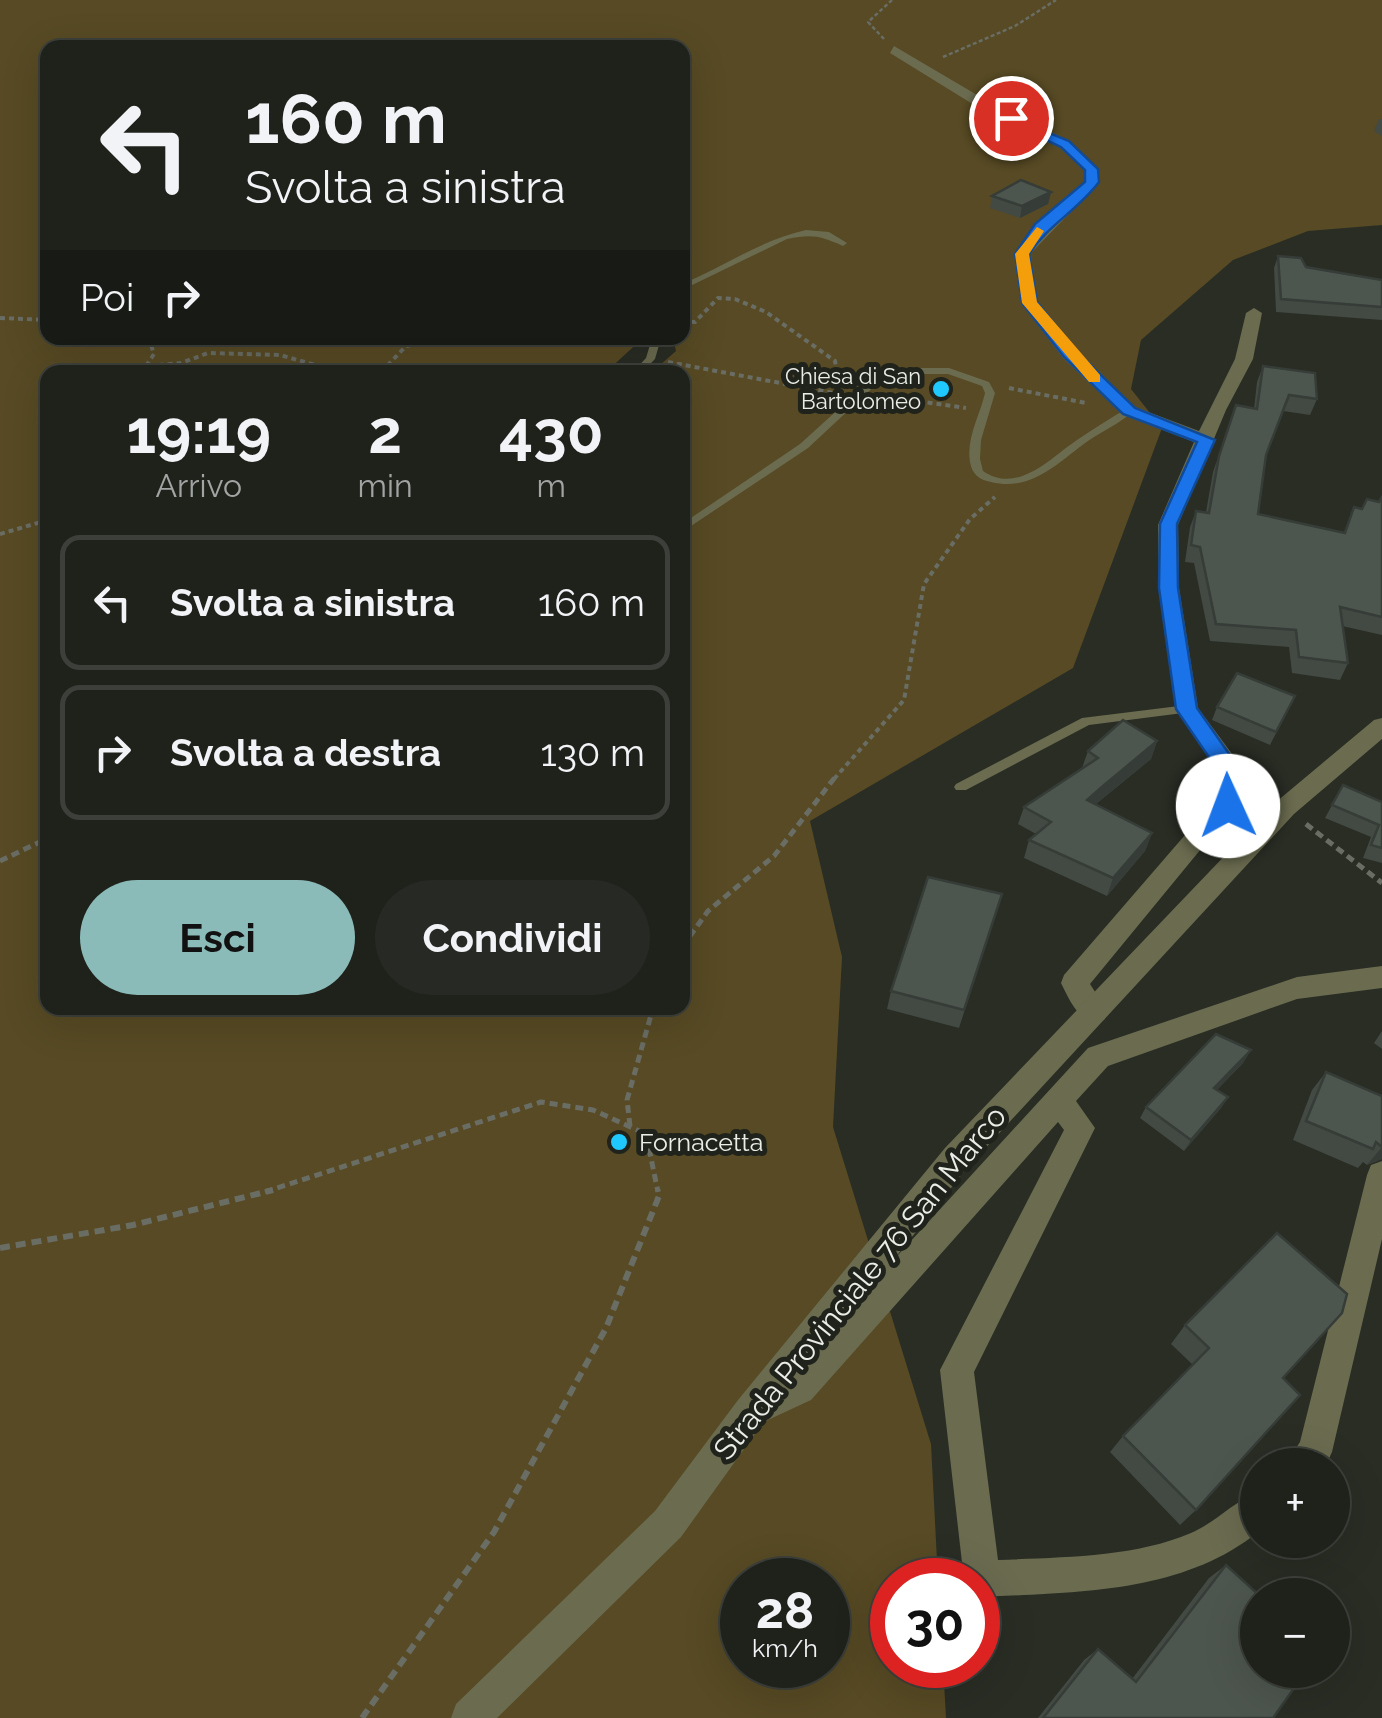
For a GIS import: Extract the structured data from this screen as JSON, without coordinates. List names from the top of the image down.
{
  "streets": {
    "street": ["Strada Provinciale 76 San Marco"]
  },
  "places": ["Chiesa di San Bartolomeo", "Fornacetta"],
  "page": {
    "turn": ["160 m", "Svolta a sinistra"],
    "then": "Poi",
    "eta": [
      "19:19",
      "Arrivo",
      "2",
      "min",
      "430",
      "m"
    ],
    "list": [
      {
        "name": "Svolta a sinistra",
        "value": "160 m"
      },
      {
        "name": "Svolta a destra",
        "value": "130 m"
      }
    ],
    "buttons": ["Esci", "Condividi"],
    "map_buttons": ["+", "−"],
    "speed": "28 km/h",
    "limit": "30"
  }
}
